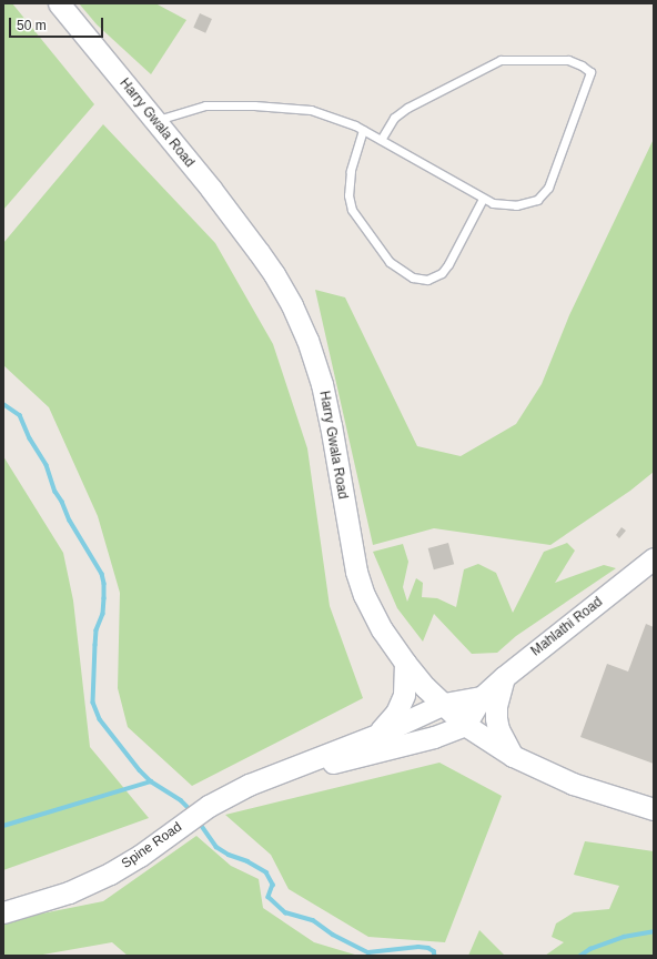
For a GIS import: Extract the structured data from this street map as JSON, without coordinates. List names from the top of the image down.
{
  "streets": {
    "main road": ["Harry Gwala Road", "Mahlathi Road", "Spine Road"]
  },
  "crossings": [
    ["Harry Gwala Road", "Mahlathi Road"],
    ["Harry Gwala Road", "Spine Road"],
    ["Mahlathi Road", "Spine Road"]
  ],
  "scale_bar": "50 m"
}
